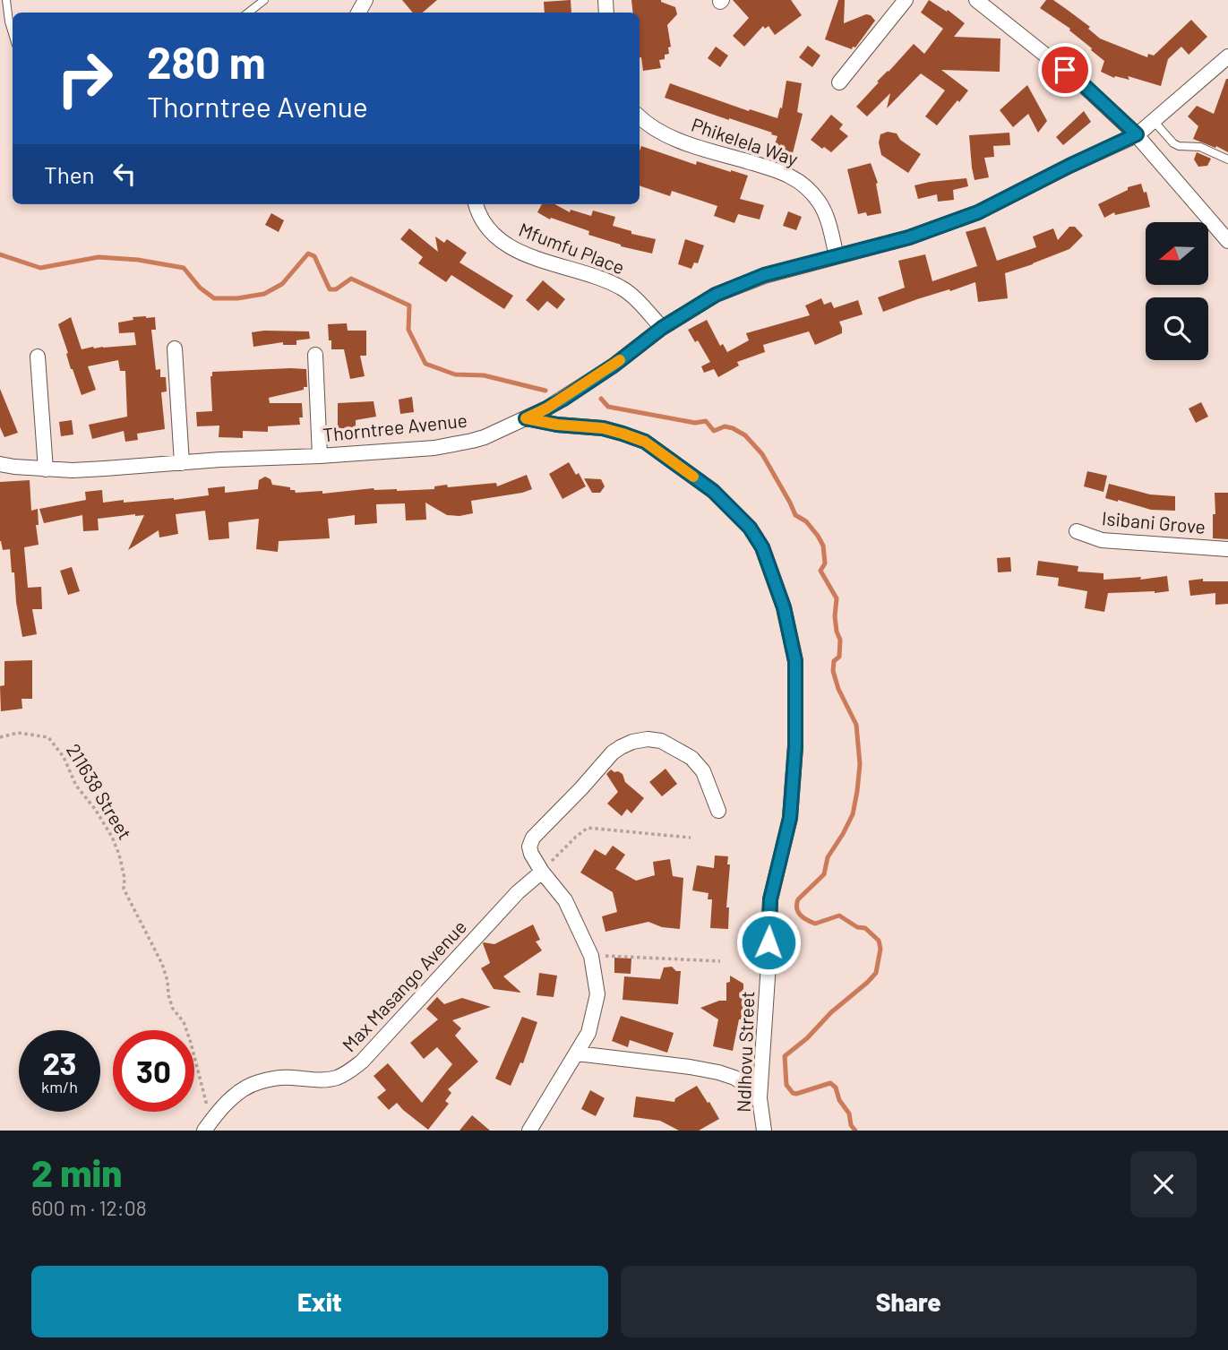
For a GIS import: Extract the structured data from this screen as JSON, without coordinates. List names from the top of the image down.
{
  "streets": {
    "street": [
      "Phikelela Way",
      "Mfumfu Place",
      "Thorntree Avenue",
      "Isibani Grove",
      "Max Masango Avenue",
      "Ndlhovu Street"
    ],
    "path": ["211638 Street"]
  },
  "crossings": [
    ["Phikelela Way", "Thorntree Avenue"],
    ["Mfumfu Place", "Thorntree Avenue"],
    ["Thorntree Avenue", "Ndlhovu Street"],
    ["211638 Street", "Max Masango Avenue"]
  ],
  "north": "left",
  "page": {
    "turn": ["280 m", "Thorntree Avenue"],
    "then": "Then",
    "speed": "23 km/h",
    "limit": "30",
    "heading": ["2 min", "600 m · 12:08"],
    "buttons": ["Exit", "Share"]
  }
}
